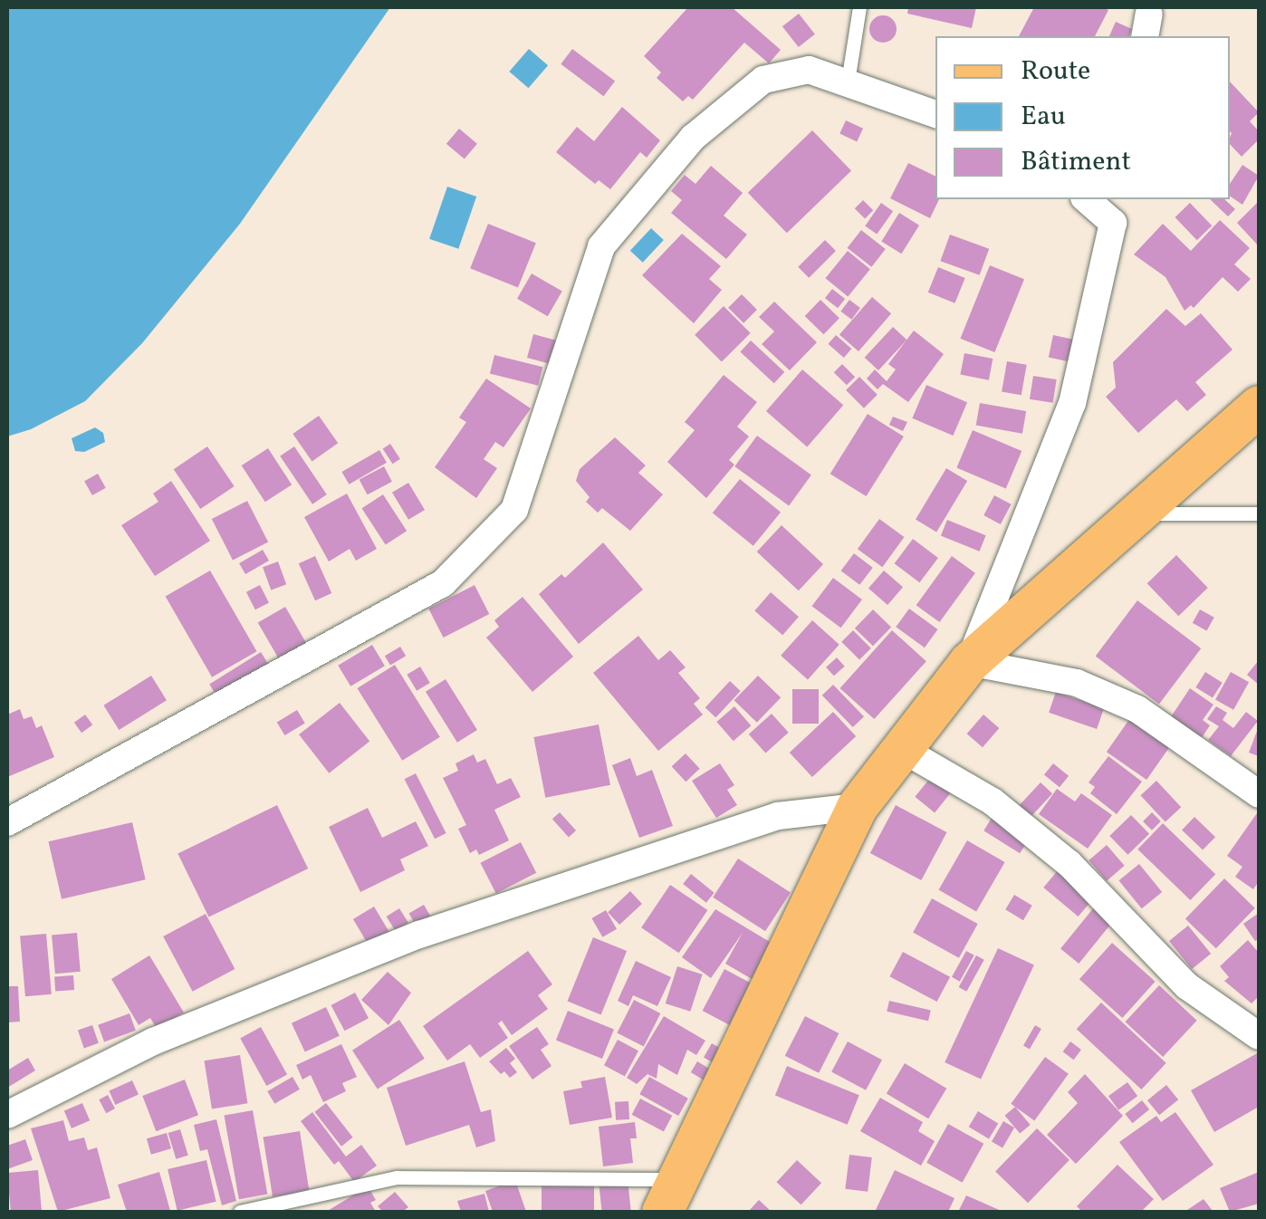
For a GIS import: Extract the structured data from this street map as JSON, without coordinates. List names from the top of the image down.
{
  "legend": ["Route", "Eau", "Bâtiment"]
}
